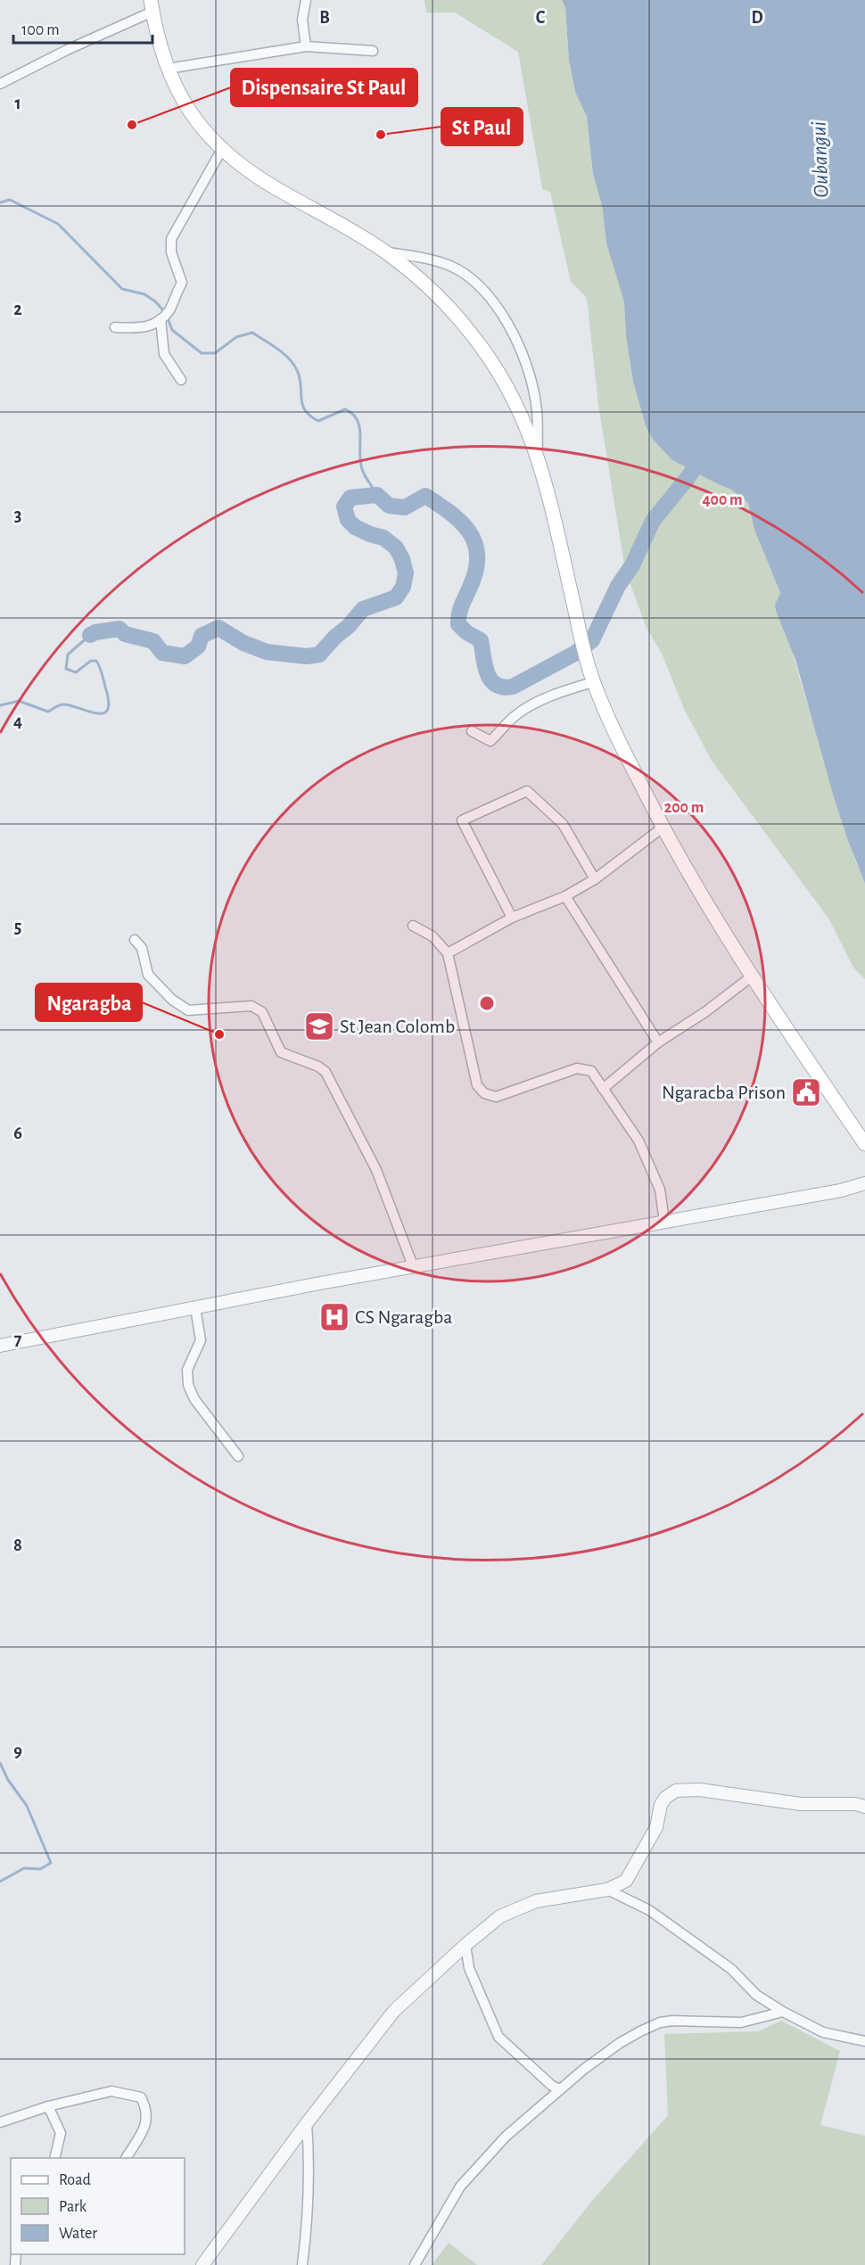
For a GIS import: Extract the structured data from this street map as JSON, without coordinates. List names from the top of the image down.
{
  "water": ["Oubangui"],
  "places": {
    "other": ["Dispensaire St Paul", "St Paul", "Ngaragba"],
    "school or university": ["St Jean Colomb"],
    "public building": ["Ngaracba Prison"],
    "hospital": ["CS Ngaragba"]
  },
  "legend": ["Road", "Park", "Water"],
  "scale_bar": "100 m",
  "grid": {
    "columns": ["B", "C", "D"],
    "rows": [
      "1",
      "2",
      "3",
      "4",
      "5",
      "6",
      "7",
      "8",
      "9"
    ]
  },
  "rings": ["400 m", "200 m"]
}
